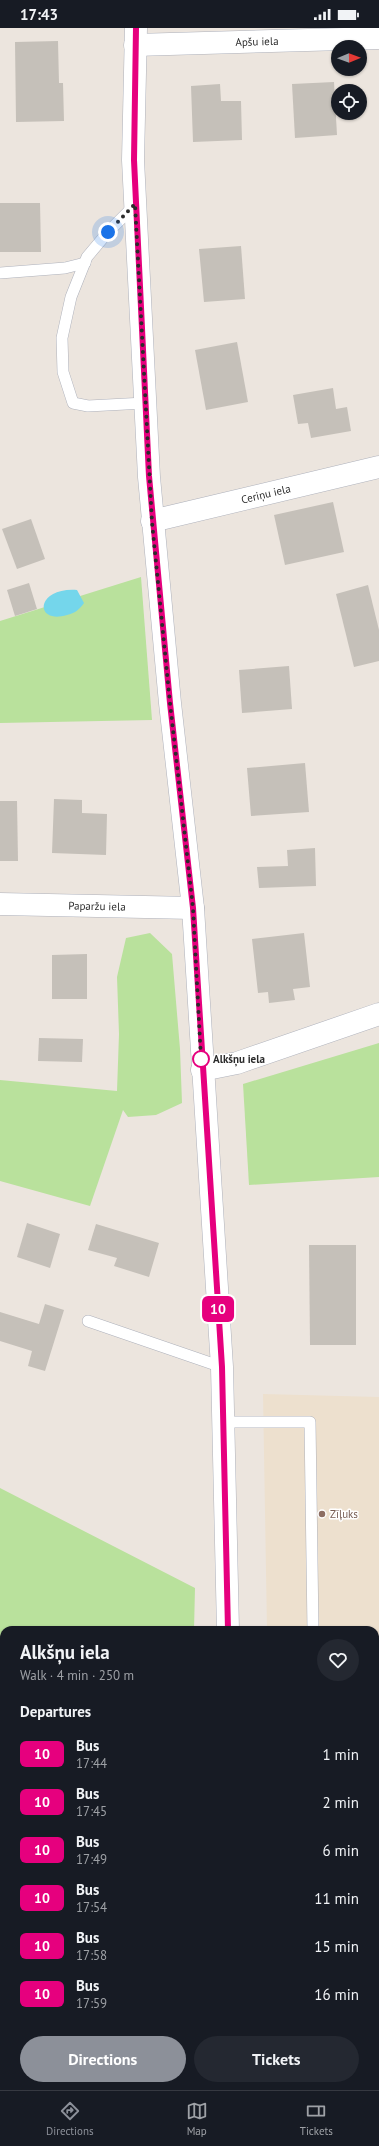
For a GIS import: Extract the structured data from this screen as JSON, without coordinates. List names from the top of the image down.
{
  "streets": {
    "main road": ["Apšu iela", "Ceriņu iela", "Paparžu iela"]
  },
  "places": ["Alkšņu iela", "Zīļuks"],
  "lines": ["bus line 10"],
  "north": "right",
  "page": {
    "status": "17:43",
    "on_map": "10",
    "heading": [
      ["Alkšņu iela", "Walk · 4 min · 250 m"],
      "Departures"
    ],
    "list": [
      {
        "mark": "10",
        "name": "Bus",
        "note": "17:44",
        "value": "1 min"
      },
      {
        "mark": "10",
        "name": "Bus",
        "note": "17:45",
        "value": "2 min"
      },
      {
        "mark": "10",
        "name": "Bus",
        "note": "17:49",
        "value": "6 min"
      },
      {
        "mark": "10",
        "name": "Bus",
        "note": "17:54",
        "value": "11 min"
      },
      {
        "mark": "10",
        "name": "Bus",
        "note": "17:58",
        "value": "15 min"
      },
      {
        "mark": "10",
        "name": "Bus",
        "note": "17:59",
        "value": "16 min"
      }
    ],
    "buttons": ["Directions", "Tickets"],
    "tabs": ["Directions", "Map", "Tickets"]
  }
}
